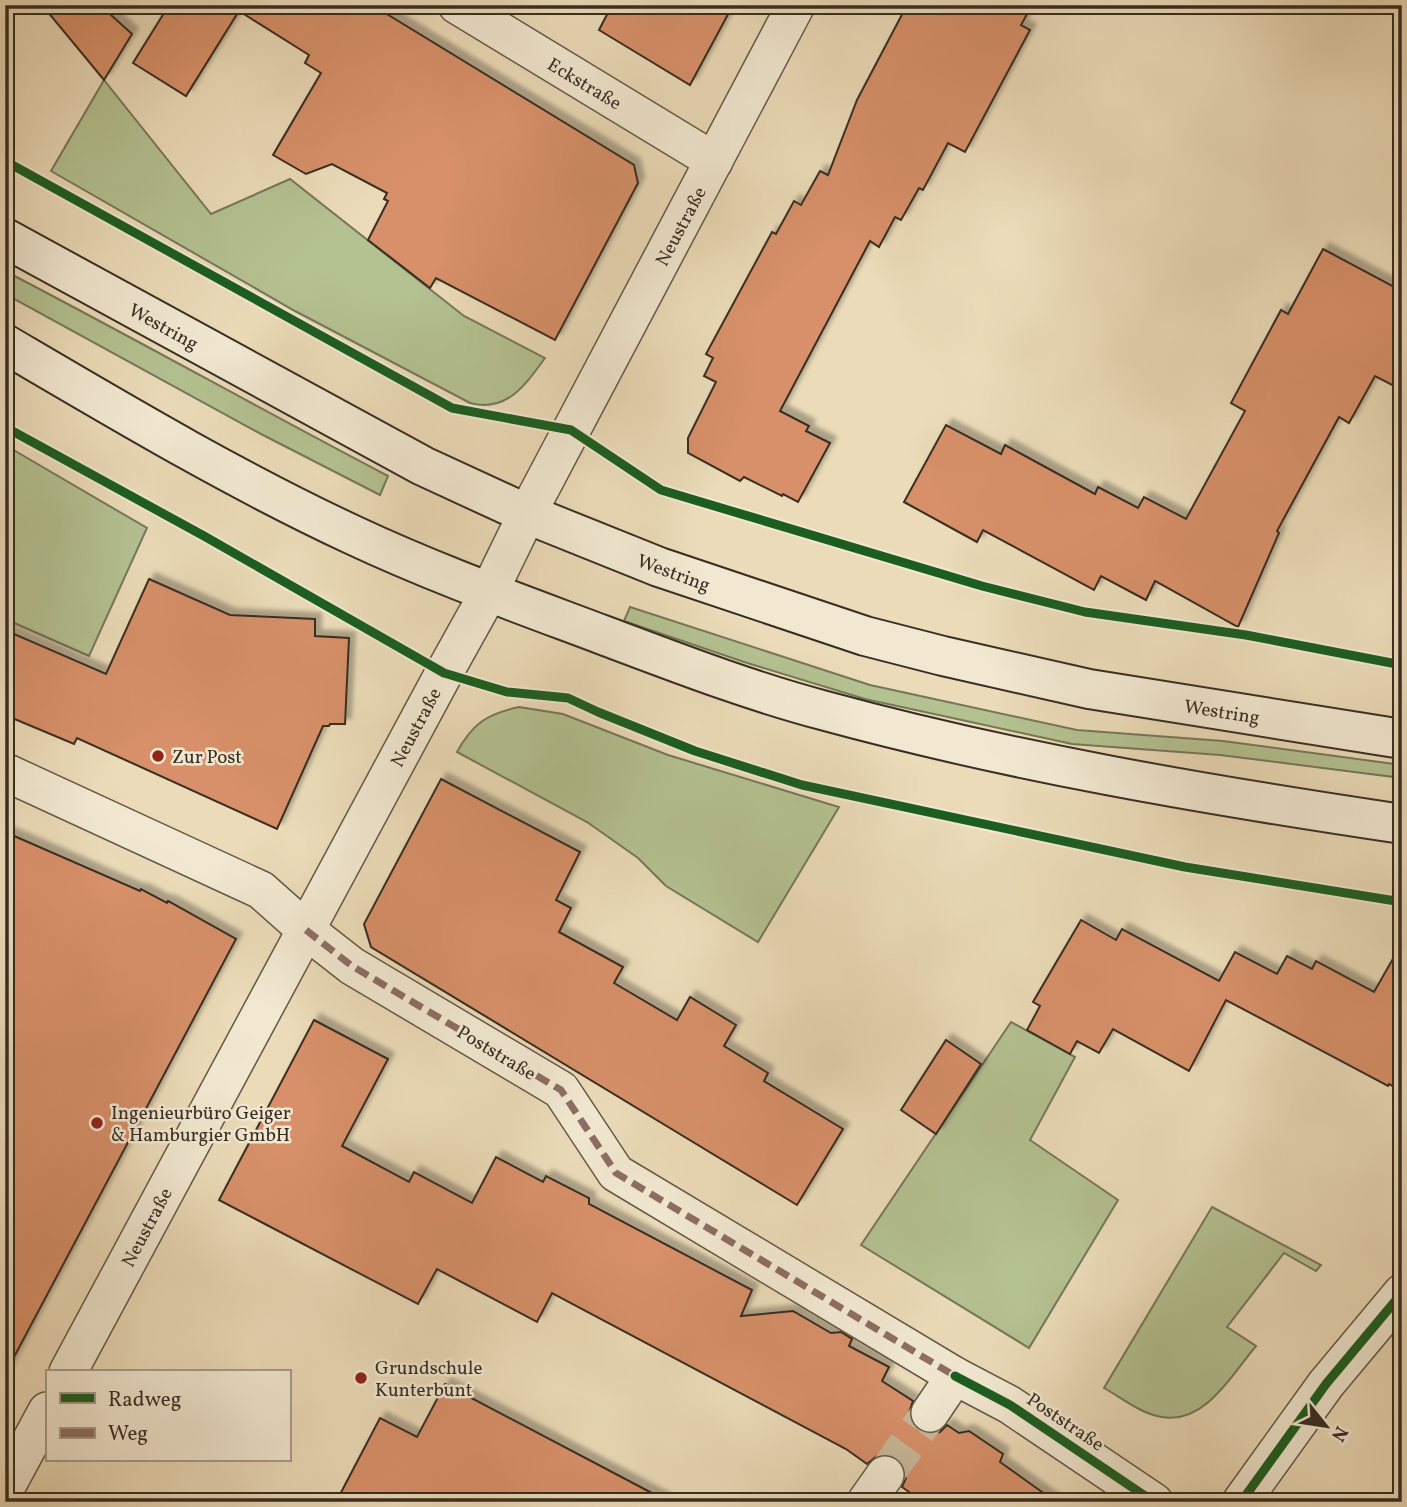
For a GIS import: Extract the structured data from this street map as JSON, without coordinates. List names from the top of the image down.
{
  "streets": {
    "main road": ["Westring"],
    "street": ["Eckstraße", "Neustraße", "Poststraße"]
  },
  "crossings": [
    ["Eckstraße", "Neustraße"],
    ["Neustraße", "Westring"],
    ["Neustraße", "Poststraße"]
  ],
  "places": ["Zur Post", "Ingenieurbüro Geiger & Hamburgier GmbH", "Grundschule Kunterbunt"],
  "legend": ["Radweg", "Weg"],
  "north": "bottom right"
}
